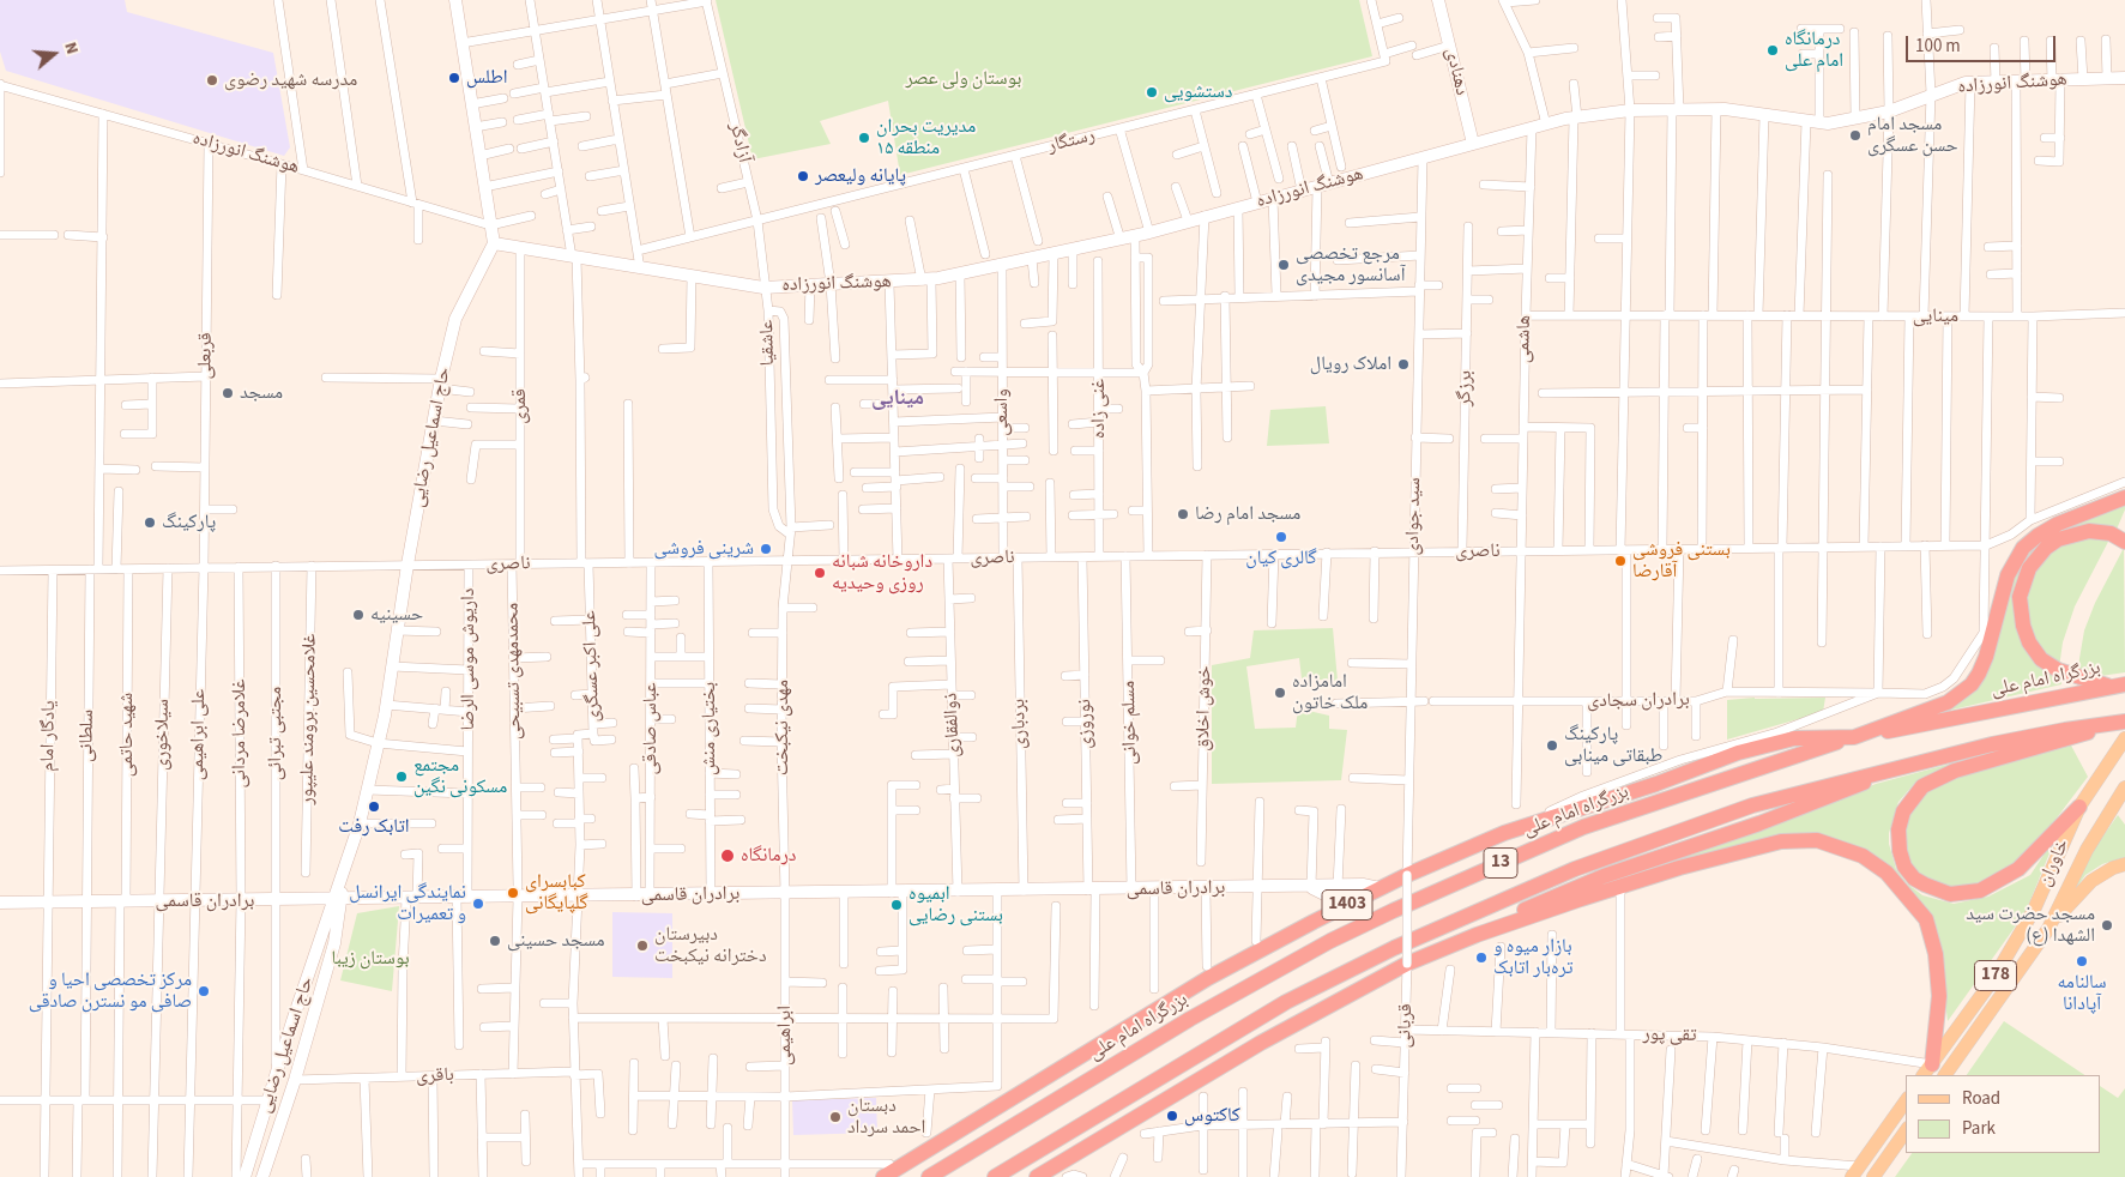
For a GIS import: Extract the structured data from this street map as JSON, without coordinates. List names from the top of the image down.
{
  "streets": {
    "highway": ["بزرگراه امام علی", "13", "1403"],
    "main road": [
      "دهنادی",
      "هوشنگ انورزاده",
      "حاج اسماعیل رضایی",
      "خاوران",
      "برادران قاسمی",
      "178"
    ],
    "street": [
      "رستگار",
      "آزادگر",
      "مینایی",
      "هاشمی",
      "عاشقیا",
      "قربعلی",
      "برزگر",
      "قمری",
      "غنی زاده",
      "واسعی",
      "سید جوادی",
      "ناصری",
      "داریوش موسی الرضا",
      "علی اکبر عسگری",
      "محمدمهدی تسبیحی",
      "برادران سجادی",
      "خوش اخلاق",
      "غلامحسین برومند علیپور",
      "مسلم خوانی",
      "بردباری",
      "نوروزی",
      "ذوالفقاری",
      "مهدی نیکبخت",
      "عباس صادقی",
      "بختیاری منش",
      "غلامرضا مردانی",
      "مجتبی تبرائی",
      "شهید حاتمی",
      "سیلاخوری",
      "علی ابراهیمی",
      "یادگار امام",
      "سلطانی",
      "قربانی",
      "ابراهیمی",
      "تقی پور",
      "باقری"
    ]
  },
  "crossings": [
    ["دهنادی", "هوشنگ انورزاده"],
    ["هوشنگ انورزاده", "آزادگر"],
    ["هوشنگ انورزاده", "هاشمی"],
    ["هوشنگ انورزاده", "قربعلی"],
    ["هوشنگ انورزاده", "قمری"],
    ["هوشنگ انورزاده", "واسعی"],
    ["هوشنگ انورزاده", "حاج اسماعیل رضایی"],
    ["هوشنگ انورزاده", "سید جوادی"],
    ["هوشنگ انورزاده", "علی اکبر عسگری"],
    ["هوشنگ انورزاده", "سلطانی"],
    ["رستگار", "آزادگر"],
    ["آزادگر", "عاشقیا"],
    ["مینایی", "هاشمی"],
    ["هاشمی", "ناصری"],
    ["هاشمی", "برادران سجادی"],
    ["عاشقیا", "ناصری"],
    ["عاشقیا", "مهدی نیکبخت"],
    ["قربعلی", "ناصری"],
    ["قربعلی", "علی ابراهیمی"],
    ["برزگر", "ناصری"],
    ["قمری", "ناصری"],
    ["قمری", "محمدمهدی تسبیحی"],
    ["غنی زاده", "ناصری"],
    ["واسعی", "ناصری"],
    ["حاج اسماعیل رضایی", "ناصری"],
    ["حاج اسماعیل رضایی", "مجتبی تبرائی"],
    ["حاج اسماعیل رضایی", "برادران قاسمی"],
    ["حاج اسماعیل رضایی", "باقری"],
    ["سید جوادی", "ناصری"],
    ["سید جوادی", "برادران سجادی"],
    ["سید جوادی", "1403"],
    ["سید جوادی", "قربانی"],
    ["ناصری", "داریوش موسی الرضا"],
    ["ناصری", "علی اکبر عسگری"],
    ["ناصری", "محمدمهدی تسبیحی"],
    ["ناصری", "برادران سجادی"],
    ["ناصری", "خوش اخلاق"],
    ["ناصری", "غلامحسین برومند علیپور"],
    ["ناصری", "مسلم خوانی"],
    ["ناصری", "بردباری"],
    ["ناصری", "نوروزی"],
    ["ناصری", "ذوالفقاری"],
    ["ناصری", "مهدی نیکبخت"],
    ["ناصری", "عباس صادقی"],
    ["ناصری", "بختیاری منش"],
    ["ناصری", "غلامرضا مردانی"],
    ["ناصری", "مجتبی تبرائی"],
    ["ناصری", "شهید حاتمی"],
    ["ناصری", "سیلاخوری"],
    ["ناصری", "علی ابراهیمی"],
    ["ناصری", "یادگار امام"],
    ["ناصری", "سلطانی"],
    ["داریوش موسی الرضا", "برادران قاسمی"],
    ["علی اکبر عسگری", "برادران قاسمی"],
    ["علی اکبر عسگری", "باقری"],
    ["محمدمهدی تسبیحی", "برادران قاسمی"],
    ["محمدمهدی تسبیحی", "باقری"],
    ["بزرگراه امام علی", "1403"],
    ["مسلم خوانی", "برادران قاسمی"],
    ["بردباری", "برادران قاسمی"],
    ["نوروزی", "برادران قاسمی"],
    ["ذوالفقاری", "برادران قاسمی"],
    ["مهدی نیکبخت", "برادران قاسمی"],
    ["مهدی نیکبخت", "ابراهیمی"],
    ["عباس صادقی", "برادران قاسمی"],
    ["بختیاری منش", "برادران قاسمی"],
    ["غلامرضا مردانی", "برادران قاسمی"],
    ["مجتبی تبرائی", "برادران قاسمی"],
    ["شهید حاتمی", "برادران قاسمی"],
    ["سیلاخوری", "برادران قاسمی"],
    ["علی ابراهیمی", "برادران قاسمی"],
    ["یادگار امام", "برادران قاسمی"],
    ["سلطانی", "برادران قاسمی"],
    ["خاوران", "تقی پور"],
    ["برادران قاسمی", "1403"],
    ["برادران قاسمی", "ابراهیمی"],
    ["1403", "قربانی"],
    ["قربانی", "تقی پور"]
  ],
  "districts": ["مینایی"],
  "parks": ["بوستان ولی عصر", "بوستان زیبا"],
  "places": [
    "درمانگاه امام علی",
    "اطلس",
    "مدرسه شهید رضوی",
    "دستشویی",
    "مسجد امام حسن عسگری",
    "مدیریت بحران منطقه ۱۵",
    "پایانه ولیعصر",
    "مرجع تخصصی آسانسور مجیدی",
    "املاک رویال",
    "مسجد",
    "مسجد امام رضا",
    "پارکینگ",
    "گالری کیان",
    "شرینی فروشی",
    "بستنی فروشی آقارضا",
    "داروخانه شبانه روزی وحیدیه",
    "حسینیه",
    "امامزاده ملک خاتون",
    "پارکینگ طبقاتی مینابی",
    "مجتمع مسکونی نگین",
    "اتابک رفت",
    "درمانگاه",
    "کبابسرای گلپایگانی",
    "نمایندگی ایرانسل و تعمیرات",
    "ابمیوه بستنی رضایی",
    "مسجد حضرت سید الشهدا (ع)",
    "مسجد حسینی",
    "دبیرستان دخترانه نیکبخت",
    "بازار میوه و تره‌بار اتابک",
    "سالنامه آپادانا",
    "مرکز تخصصی احیا و صافی مو نسترن صادقی",
    "کاکتوس",
    "دبستان احمد سرداد"
  ],
  "legend": ["Road", "Park"],
  "scale_bar": "100 m",
  "north": "right"
}
